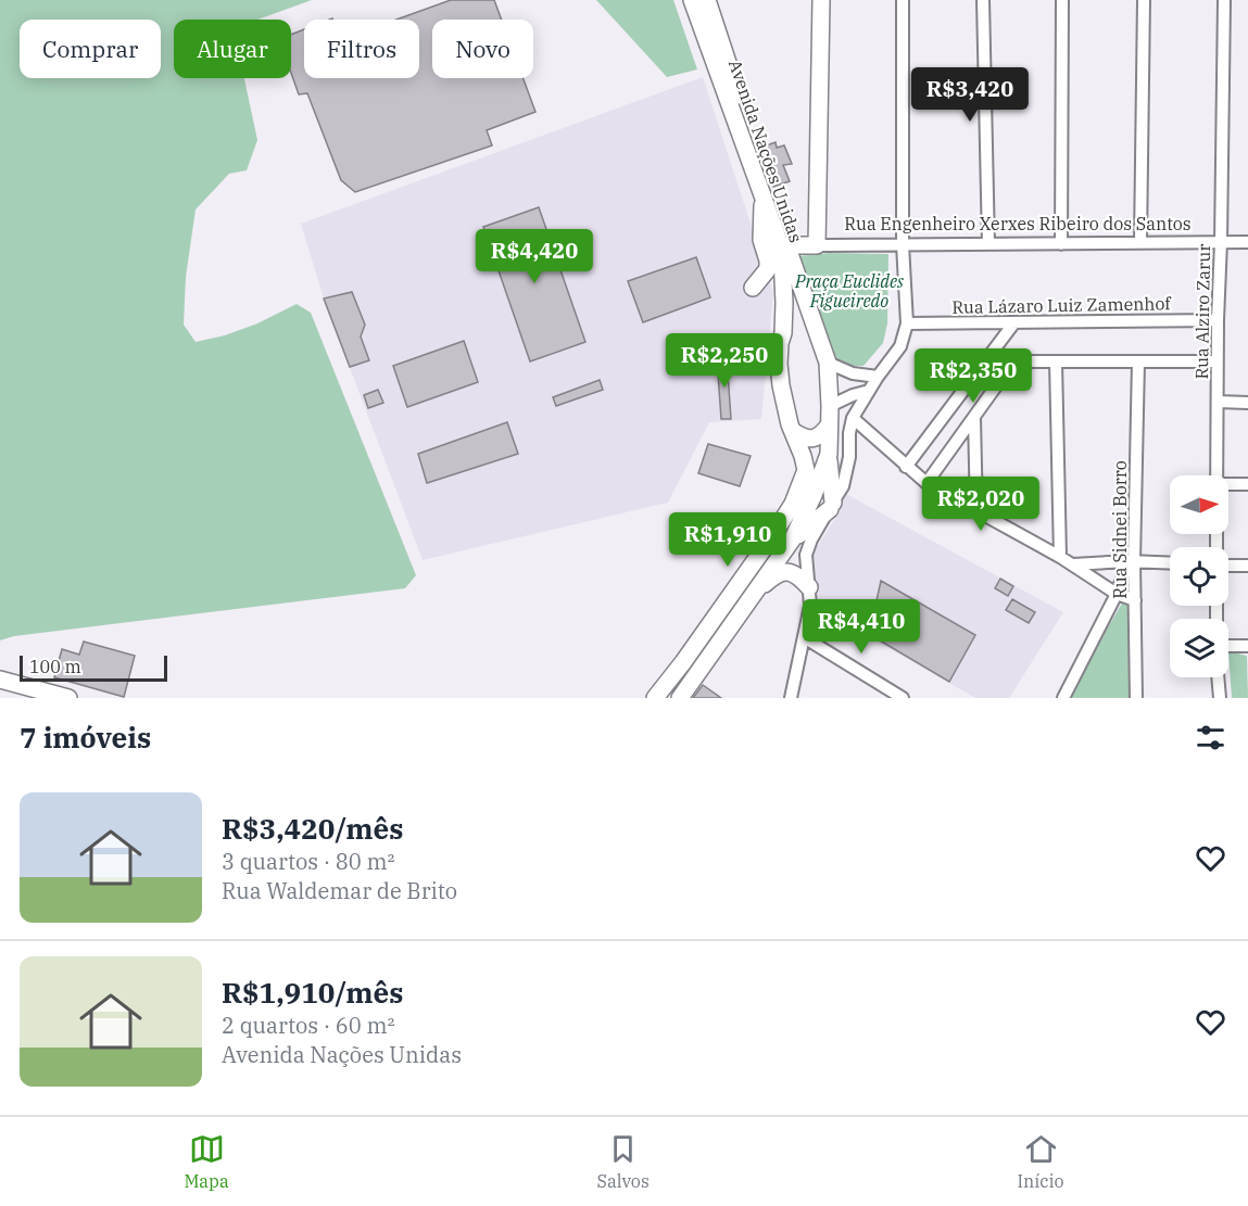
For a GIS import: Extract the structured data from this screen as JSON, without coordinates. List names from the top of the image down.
{
  "streets": {
    "main road": ["Avenida Nações Unidas", "Rua Engenheiro Xerxes Ribeiro dos Santos"],
    "street": ["Rua Lázaro Luiz Zamenhof", "Rua Alziro Zarur", "Rua Sidnei Borro"]
  },
  "crossings": [
    ["Avenida Nações Unidas", "Rua Engenheiro Xerxes Ribeiro dos Santos"],
    ["Rua Engenheiro Xerxes Ribeiro dos Santos", "Rua Alziro Zarur"],
    ["Rua Lázaro Luiz Zamenhof", "Rua Alziro Zarur"]
  ],
  "parks": ["Praça Euclides Figueiredo"],
  "scale_bar": "100 m",
  "north": "right",
  "page": {
    "chip": [
      "Comprar",
      "Alugar",
      "Filtros",
      "Novo"
    ],
    "price": [
      "R$3,420",
      "R$4,420",
      "R$2,250",
      "R$2,350",
      "R$2,020",
      "R$1,910",
      "R$4,410"
    ],
    "scale": "100 m",
    "heading": "7 imóveis",
    "list": [
      {
        "name": "R$3,420/mês",
        "note": "3 quartos · 80 m² · Rua Waldemar de Brito"
      },
      {
        "name": "R$1,910/mês",
        "note": "2 quartos · 60 m² · Avenida Nações Unidas"
      }
    ],
    "tabs": ["Mapa", "Salvos", "Início"]
  }
}
